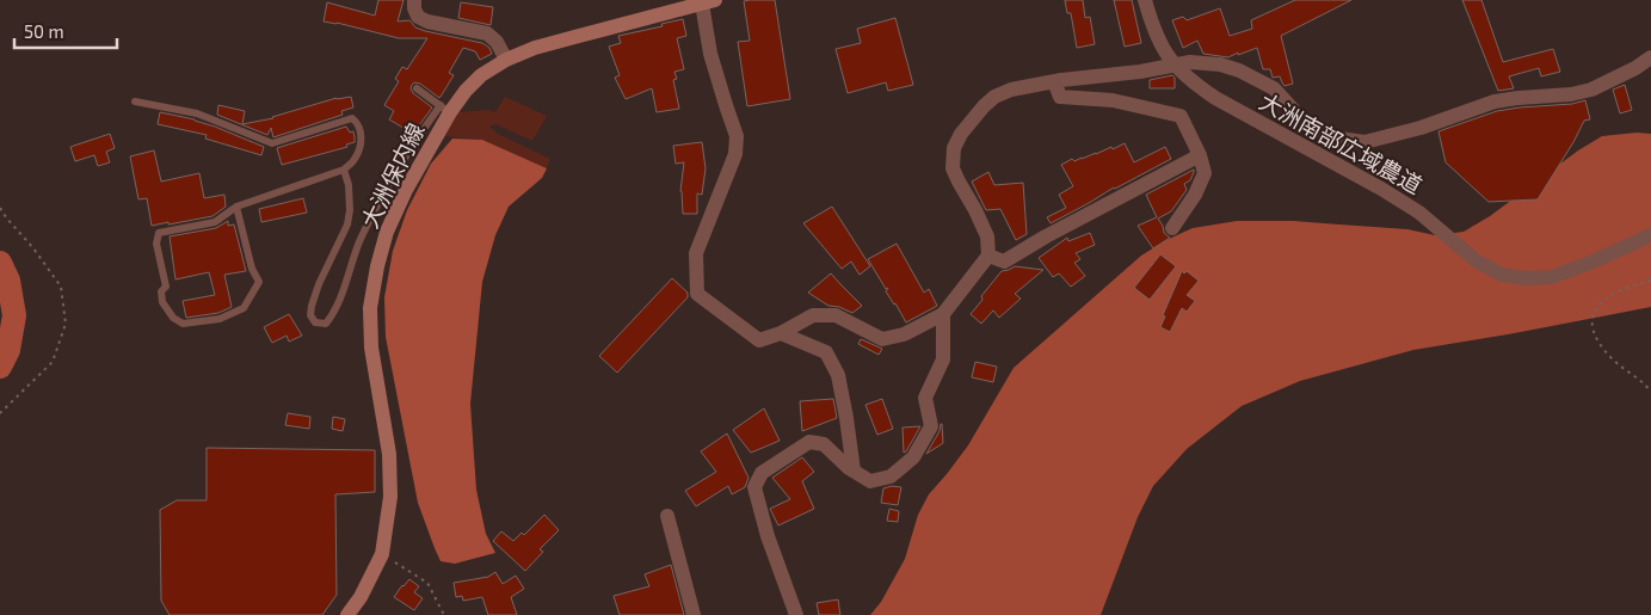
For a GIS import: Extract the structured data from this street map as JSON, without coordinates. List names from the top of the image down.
{
  "streets": {
    "main road": ["大洲保内線"],
    "street": ["大洲南部広域農道"]
  },
  "scale_bar": "50 m"
}
